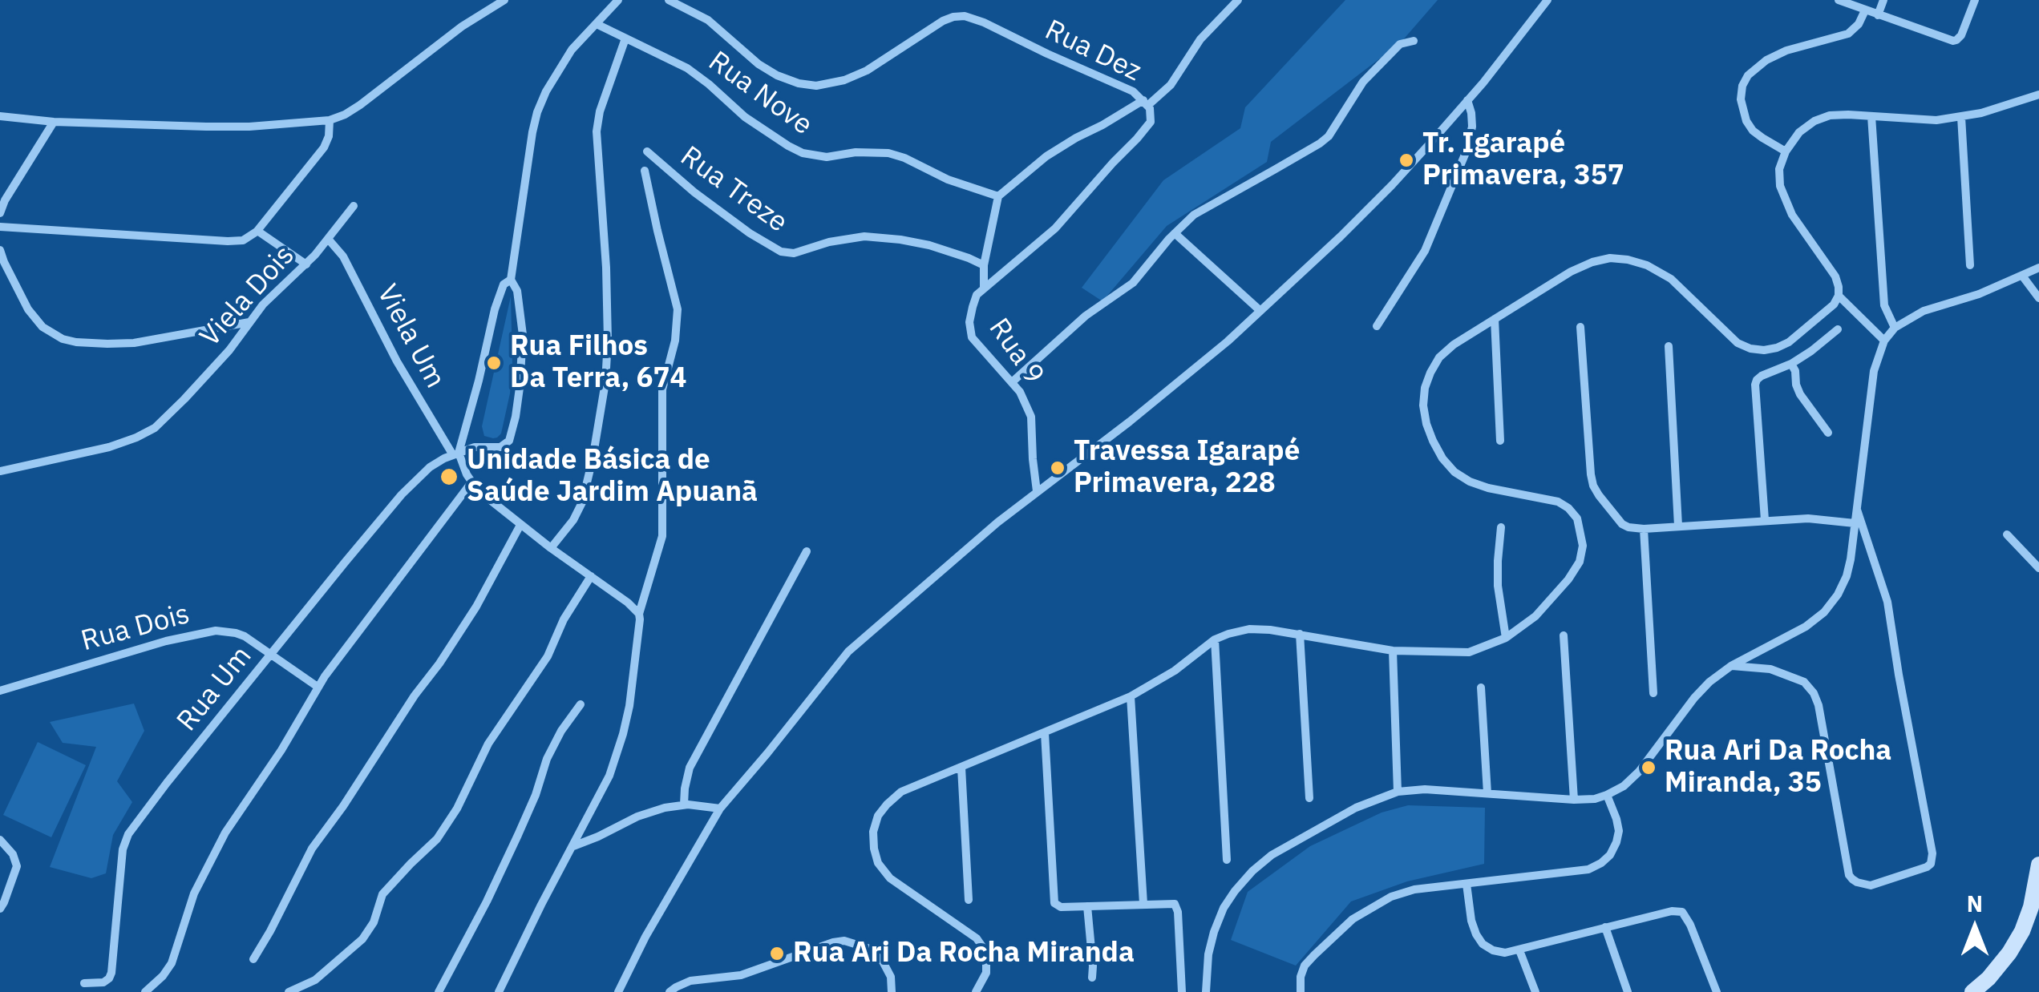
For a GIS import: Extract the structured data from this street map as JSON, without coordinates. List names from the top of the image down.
{
  "streets": {
    "street": [
      "Rua Dez",
      "Rua Nove",
      "Rua Treze",
      "Viela Dois",
      "Viela Um",
      "Rua 9",
      "Rua Dois",
      "Rua Um"
    ]
  },
  "crossings": [
    ["Rua Dez", "Rua 9"],
    ["Viela Dois", "Viela Um"],
    ["Viela Um", "Rua Um"],
    ["Rua Dois", "Rua Um"]
  ],
  "places": [
    "Tr. Igarapé Primavera, 357",
    "Rua Filhos Da Terra, 674",
    "Travessa Igarapé Primavera, 228",
    "Unidade Básica de Saúde Jardim Apuanã",
    "Rua Ari Da Rocha Miranda, 35",
    "Rua Ari Da Rocha Miranda"
  ],
  "north": "top"
}
